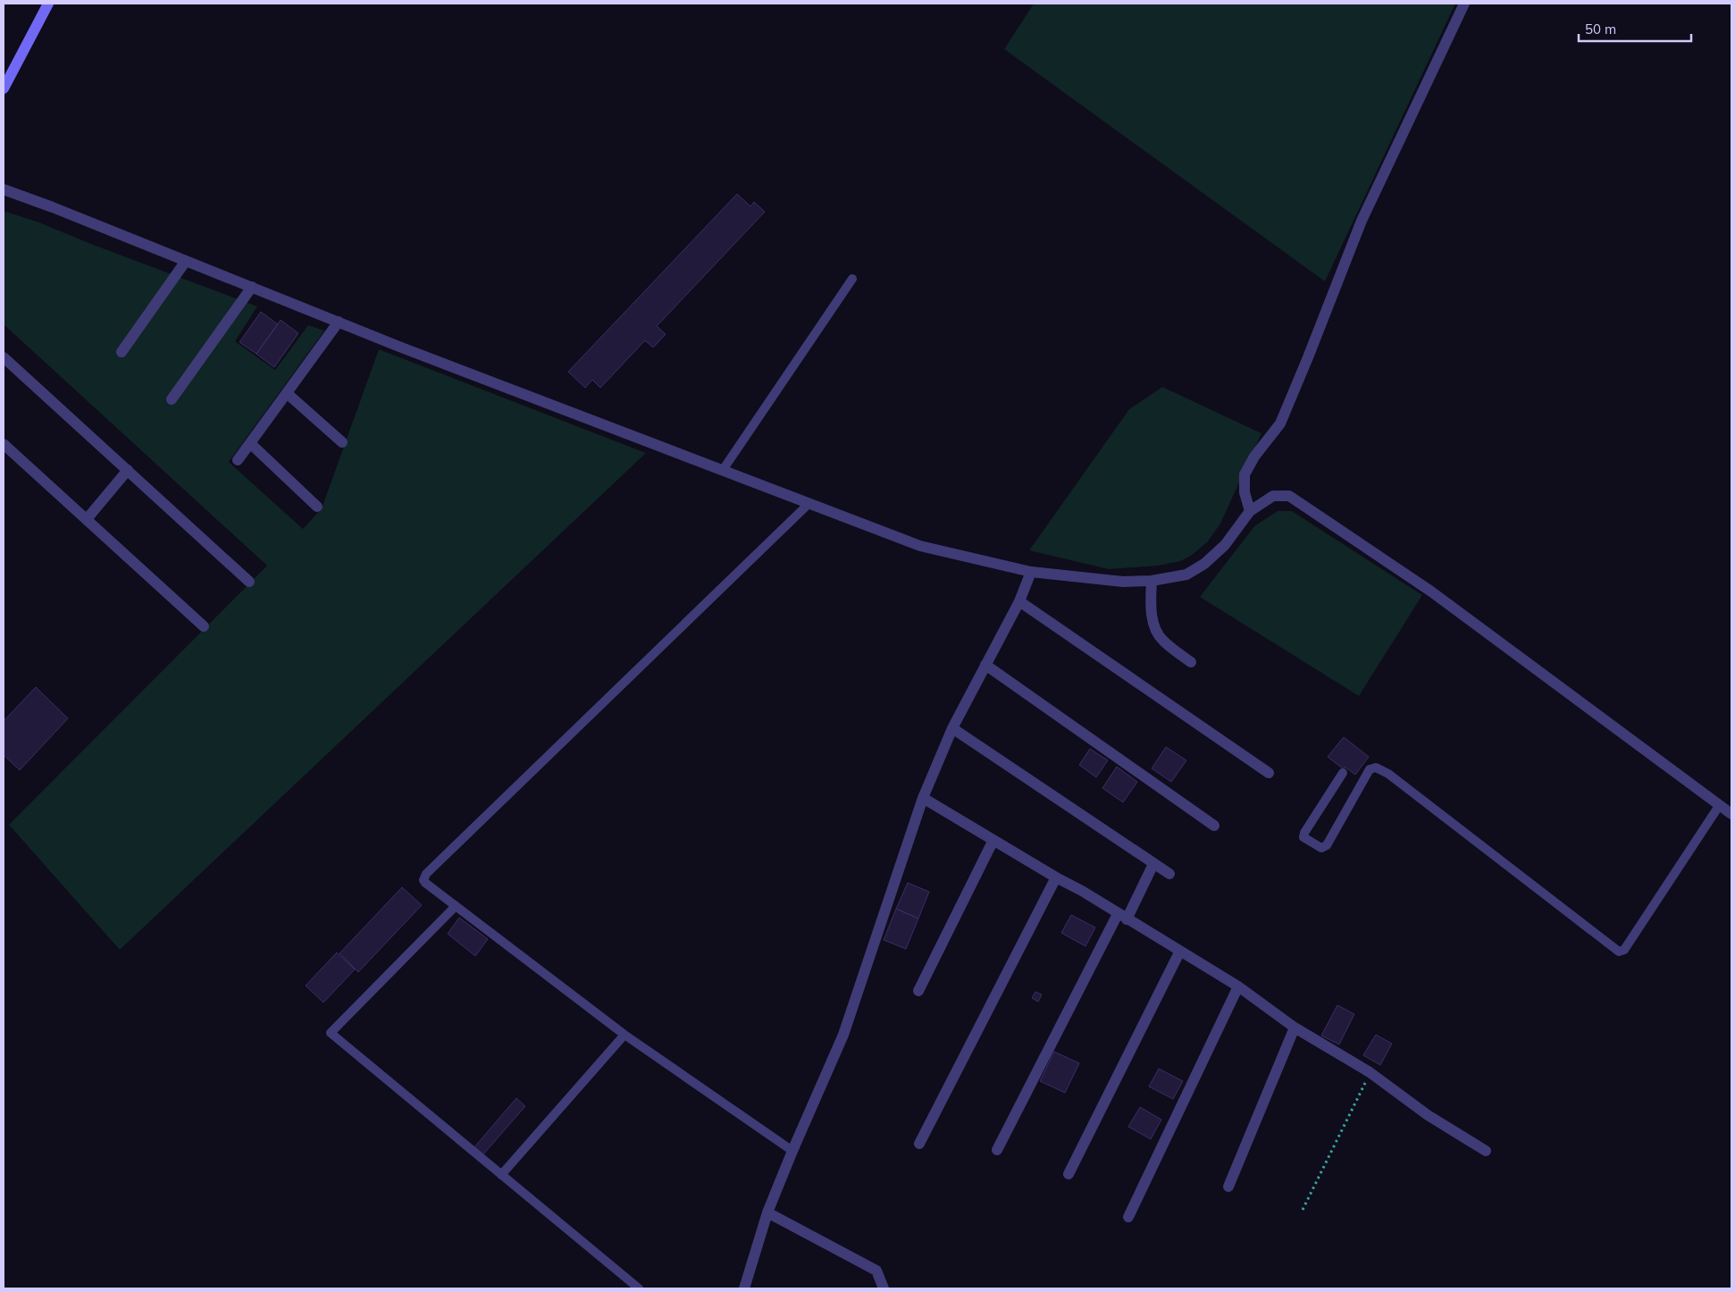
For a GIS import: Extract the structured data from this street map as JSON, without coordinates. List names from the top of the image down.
{
  "scale_bar": "50 m"
}
